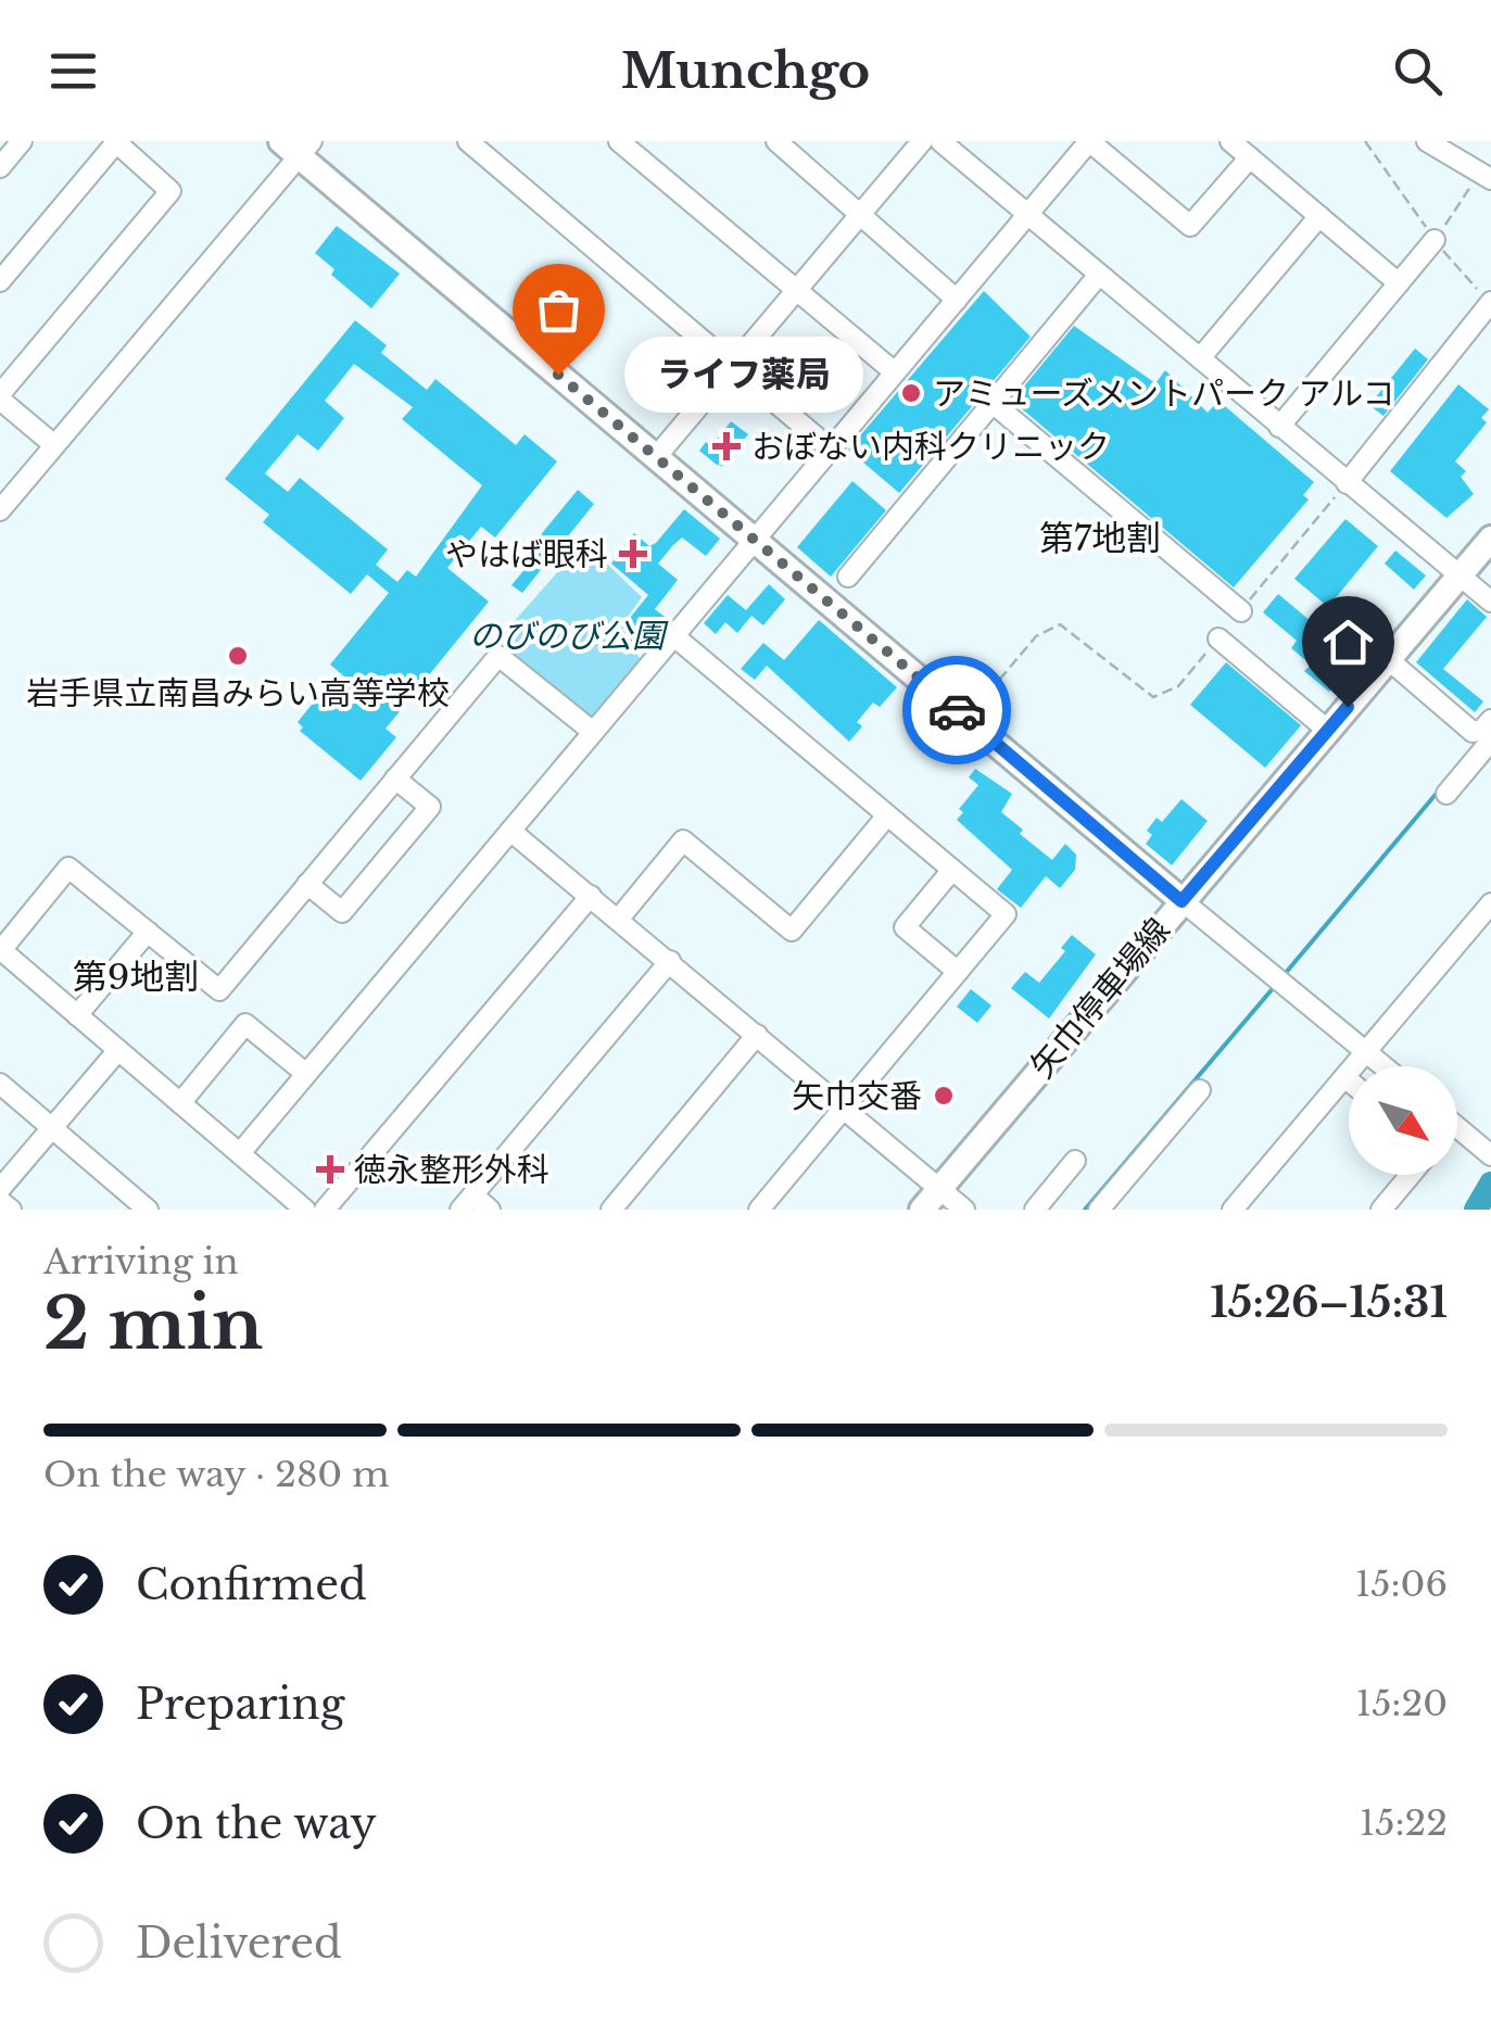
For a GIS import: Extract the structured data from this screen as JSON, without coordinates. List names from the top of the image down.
{
  "streets": {
    "main road": ["矢巾停車場線"]
  },
  "districts": ["第7地割", "第9地割"],
  "parks": ["のびのび公園"],
  "places": {
    "other": [
      "ライフ薬局",
      "アミューズメントパーク アルコ",
      "岩手県立南昌みらい高等学校",
      "矢巾交番"
    ],
    "health": ["おぼない内科クリニック", "やはば眼科", "徳永整形外科"]
  },
  "north": "bottom right",
  "page": {
    "header": "Munchgo",
    "bubble": "ライフ薬局",
    "heading": ["2 min", "Arriving in", "15:26–15:31"],
    "bar": "On the way · 280 m",
    "list": [
      ["Confirmed", "15:06"],
      ["Preparing", "15:20"],
      ["On the way", "15:22"],
      "Delivered"
    ]
  }
}
